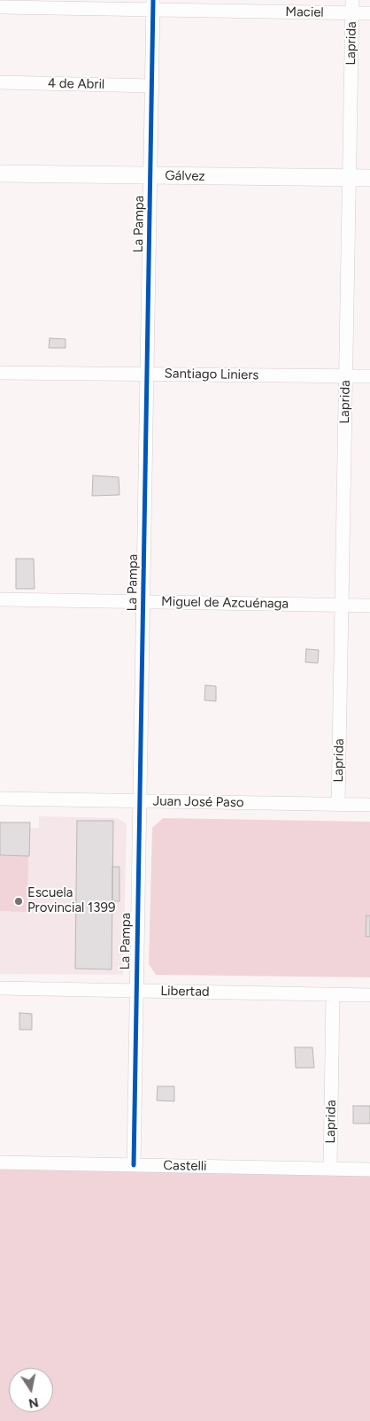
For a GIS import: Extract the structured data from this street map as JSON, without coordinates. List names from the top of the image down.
{
  "streets": {
    "main road": ["Gálvez"],
    "street": [
      "Maciel",
      "Laprida",
      "4 de Abril",
      "La Pampa",
      "Santiago Liniers",
      "Miguel de Azcuénaga",
      "Juan José Paso",
      "Libertad",
      "Castelli"
    ]
  },
  "crossings": [
    ["Maciel", "Laprida"],
    ["Maciel", "La Pampa"],
    ["Laprida", "Gálvez"],
    ["Laprida", "Santiago Liniers"],
    ["Laprida", "Miguel de Azcuénaga"],
    ["Laprida", "Juan José Paso"],
    ["Laprida", "Libertad"],
    ["Laprida", "Castelli"],
    ["4 de Abril", "La Pampa"],
    ["Gálvez", "La Pampa"],
    ["La Pampa", "Santiago Liniers"],
    ["La Pampa", "Miguel de Azcuénaga"],
    ["La Pampa", "Juan José Paso"],
    ["La Pampa", "Libertad"],
    ["La Pampa", "Castelli"]
  ],
  "places": ["Escuela Provincial 1399"],
  "north": "bottom"
}
